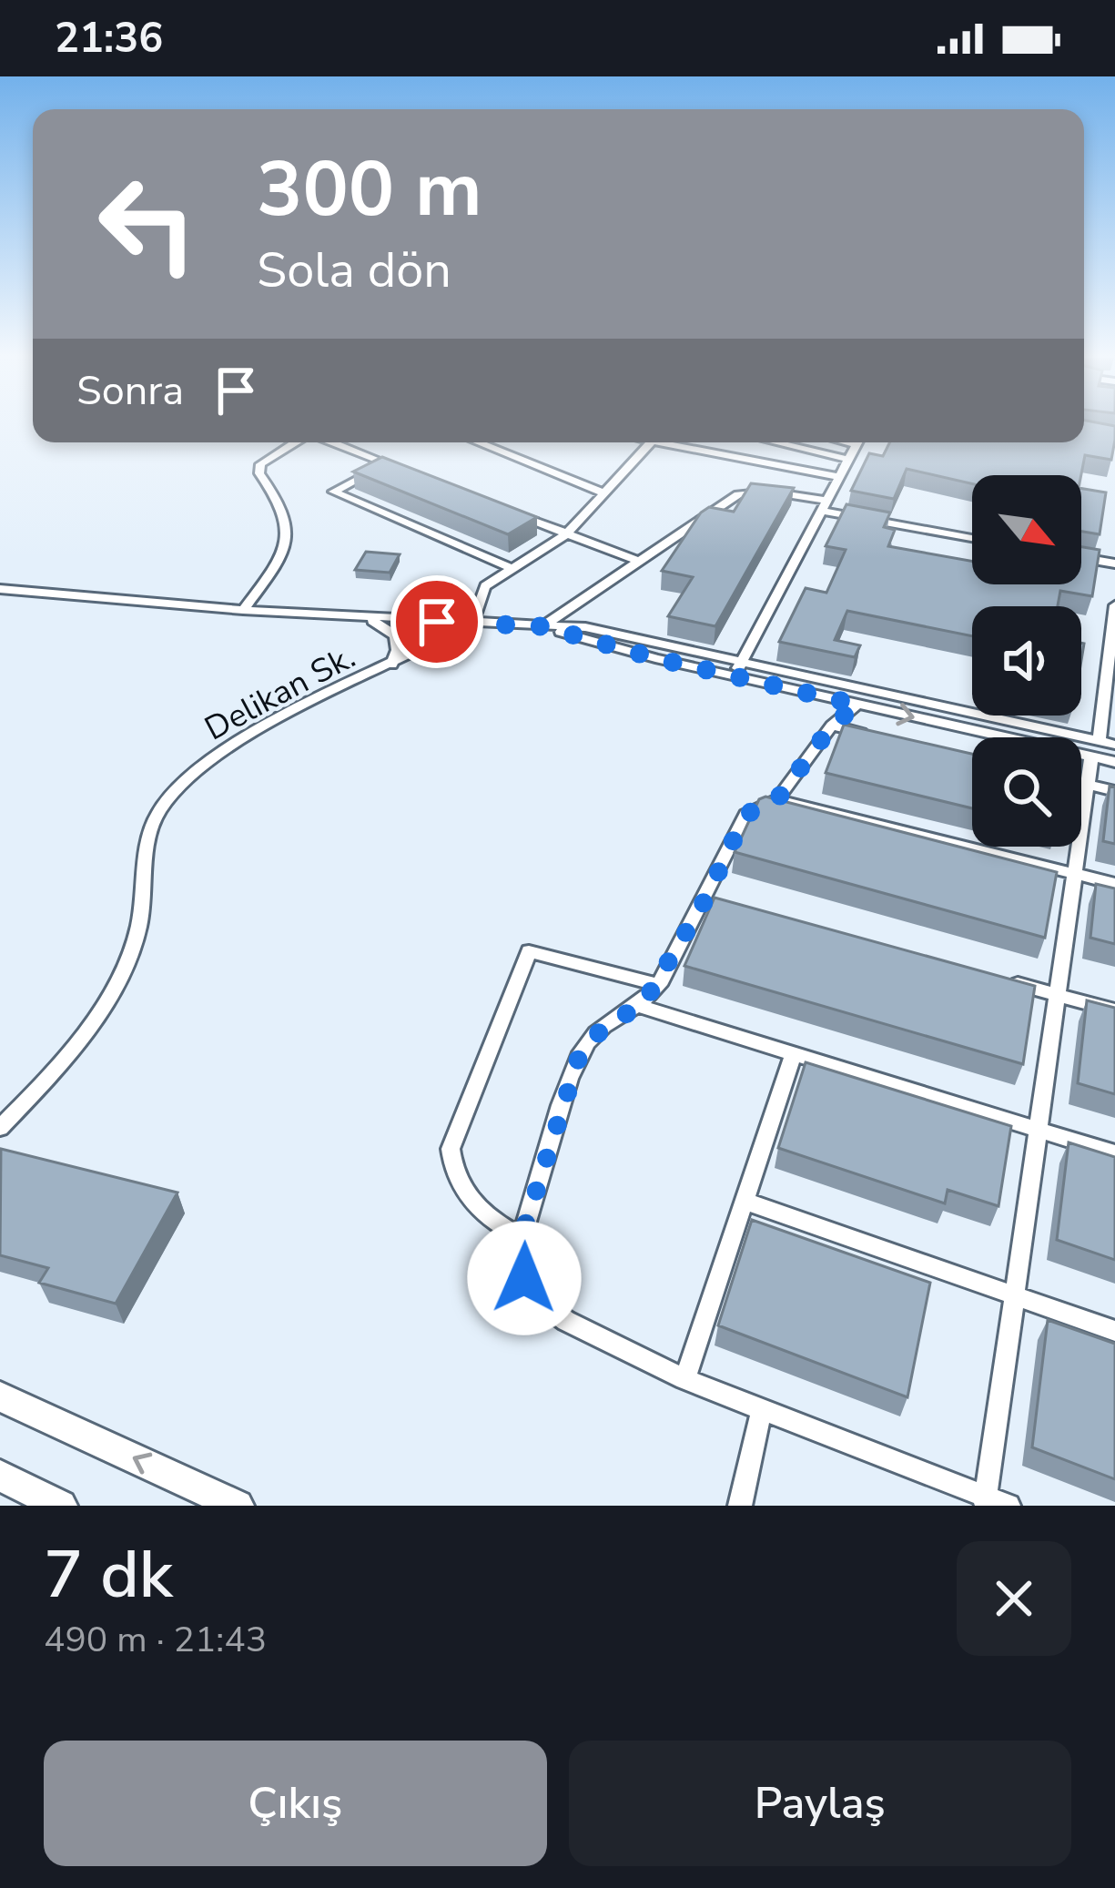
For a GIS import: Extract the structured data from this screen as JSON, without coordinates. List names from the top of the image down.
{
  "streets": {
    "street": ["Delikan Sk."]
  },
  "north": "bottom right",
  "page": {
    "status": "21:36",
    "turn": ["300 m", "Sola dön"],
    "then": "Sonra",
    "heading": ["7 dk", "490 m · 21:43"],
    "buttons": ["Çıkış", "Paylaş"]
  }
}
